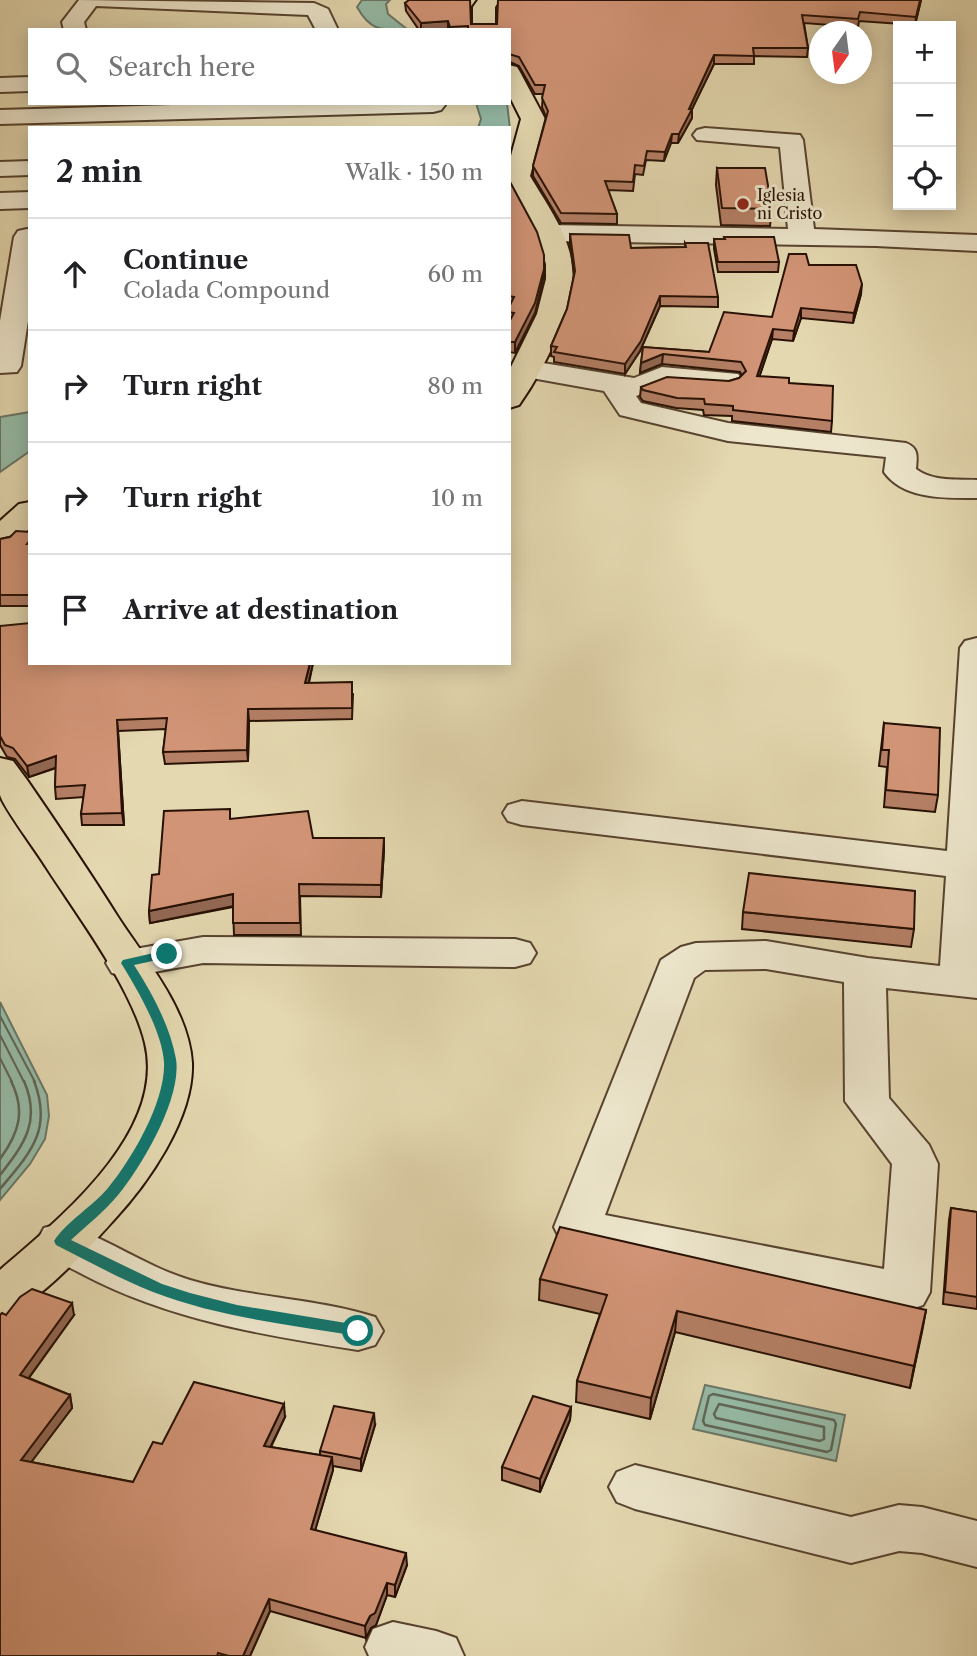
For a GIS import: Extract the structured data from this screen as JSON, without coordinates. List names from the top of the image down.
{
  "places": ["Iglesia ni Cristo"],
  "north": "bottom",
  "page": {
    "map_buttons": ["+", "−"],
    "search": "Search here",
    "heading": ["2 min", "Walk · 150 m"],
    "list": [
      ["Continue", "Colada Compound", "60 m"],
      ["Turn right", "80 m"],
      ["Turn right", "10 m"],
      "Arrive at destination"
    ]
  }
}
